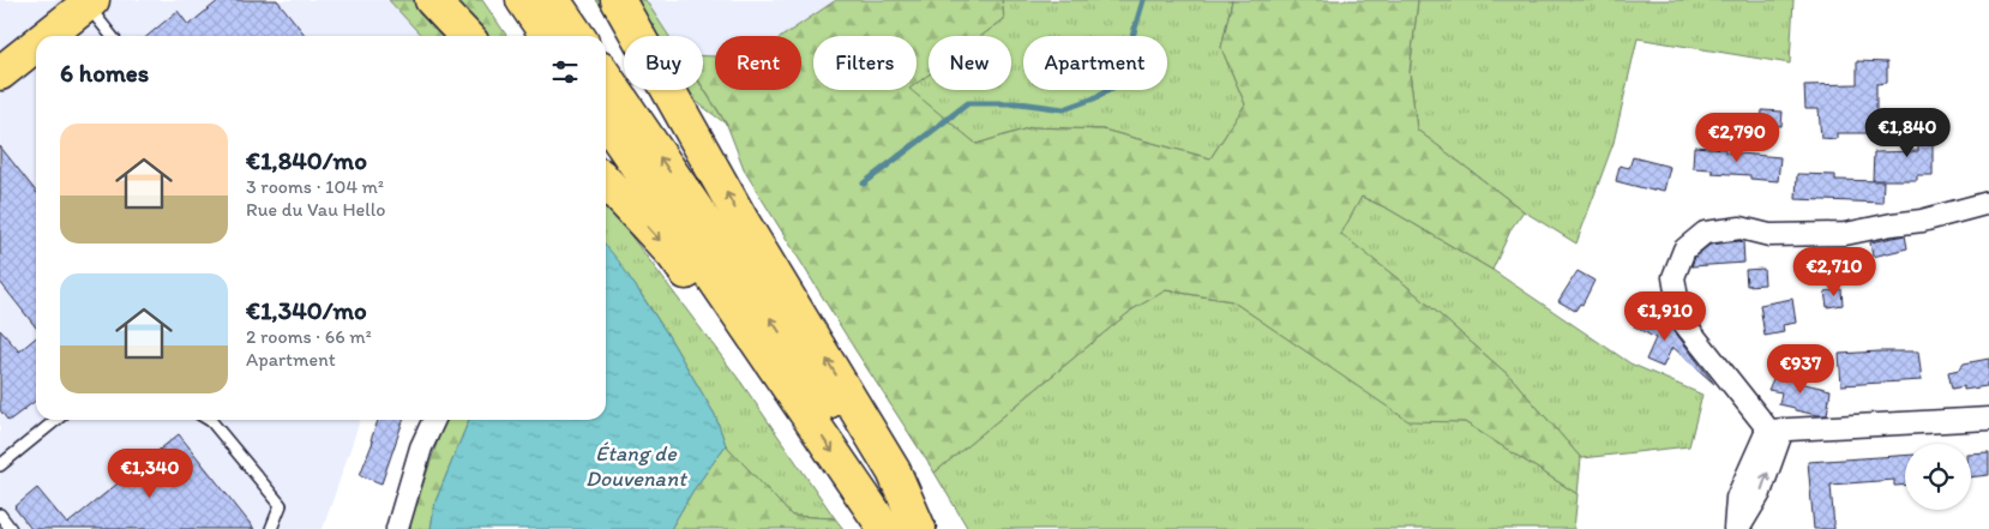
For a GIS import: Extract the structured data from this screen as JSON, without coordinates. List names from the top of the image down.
{
  "water": ["Étang de Douvenant"],
  "page": {
    "chip": [
      "Buy",
      "Rent",
      "Filters",
      "New",
      "Apartment"
    ],
    "heading": "6 homes",
    "price": [
      "€1,840",
      "€2,790",
      "€2,710",
      "€1,910",
      "€937",
      "€1,340"
    ],
    "list": [
      {
        "name": "€1,840/mo",
        "note": "3 rooms · 104 m² · Rue du Vau Hello"
      },
      {
        "name": "€1,340/mo",
        "note": "2 rooms · 66 m² · Apartment"
      }
    ]
  }
}
